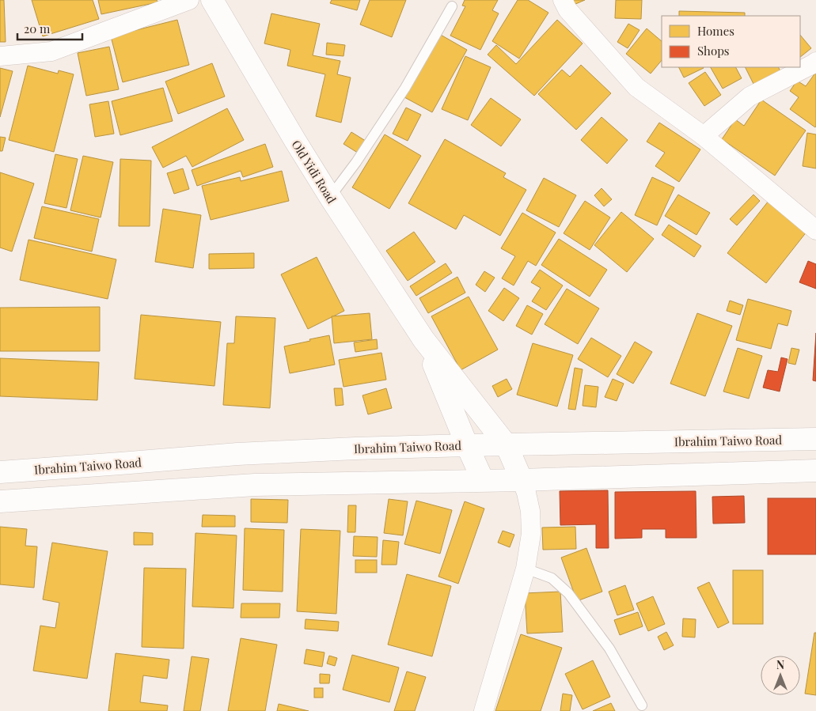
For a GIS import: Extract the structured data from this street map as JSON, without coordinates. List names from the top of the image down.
{
  "streets": {
    "main road": ["Old Yidi Road", "Ibrahim Taiwo Road"]
  },
  "crossings": [
    ["Old Yidi Road", "Ibrahim Taiwo Road"]
  ],
  "legend": ["Homes", "Shops"],
  "scale_bar": "20 m",
  "north": "top"
}
